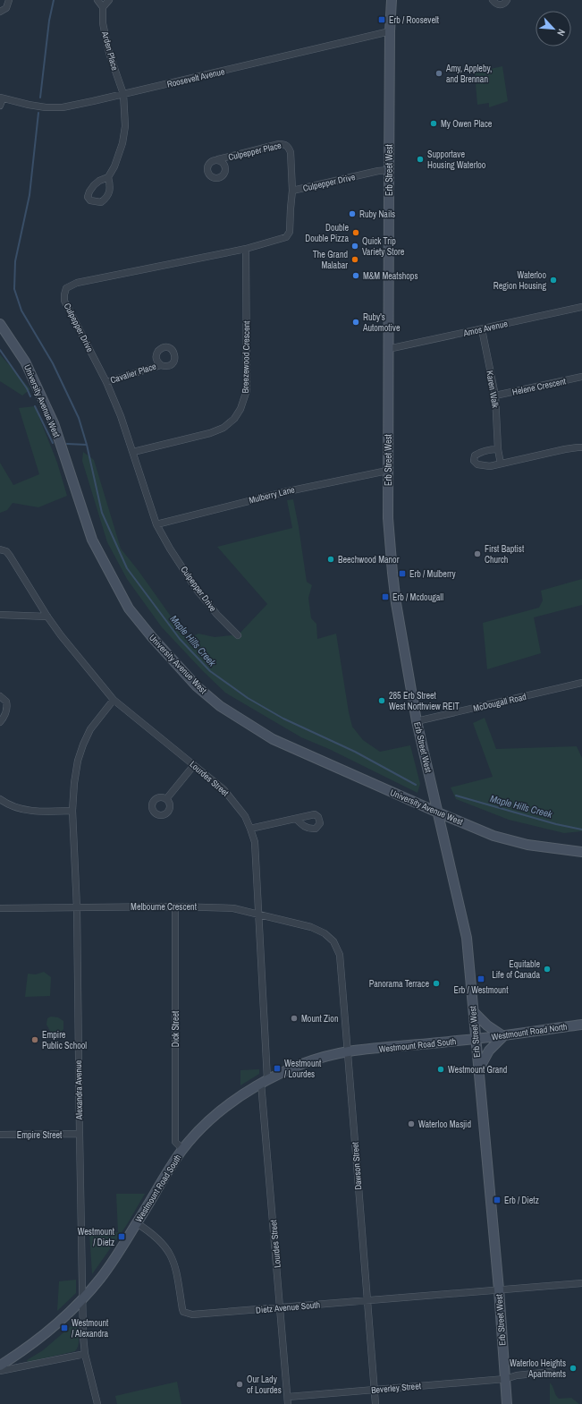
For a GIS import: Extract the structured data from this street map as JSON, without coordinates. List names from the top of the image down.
{
  "streets": {
    "main road": [
      "Erb Street West",
      "University Avenue West",
      "Westmount Road North",
      "Westmount Road South"
    ],
    "street": [
      "Arden Place",
      "Roosevelt Avenue",
      "Culpepper Place",
      "Culpepper Drive",
      "Amos Avenue",
      "Breezewood Crescent",
      "Cavalier Place",
      "Helene Crescent",
      "Karen Walk",
      "Mulberry Lane",
      "McDougall Road",
      "Lourdes Street",
      "Melbourne Crescent",
      "Dick Street",
      "Alexandra Avenue",
      "Empire Street",
      "Dawson Street",
      "Dietz Avenue South",
      "Beverley Street"
    ]
  },
  "crossings": [
    ["Arden Place", "Roosevelt Avenue"],
    ["Roosevelt Avenue", "Erb Street West"],
    ["Culpepper Place", "Culpepper Drive"],
    ["Erb Street West", "Culpepper Drive"],
    ["Erb Street West", "Amos Avenue"],
    ["Erb Street West", "University Avenue West"],
    ["Erb Street West", "Mulberry Lane"],
    ["Erb Street West", "McDougall Road"],
    ["Erb Street West", "Westmount Road North"],
    ["Erb Street West", "Westmount Road South"],
    ["Erb Street West", "Dietz Avenue South"],
    ["Erb Street West", "Beverley Street"],
    ["Culpepper Drive", "Breezewood Crescent"],
    ["Culpepper Drive", "Cavalier Place"],
    ["Culpepper Drive", "Mulberry Lane"],
    ["Amos Avenue", "Karen Walk"],
    ["Helene Crescent", "Karen Walk"],
    ["Lourdes Street", "Melbourne Crescent"],
    ["Lourdes Street", "Westmount Road South"],
    ["Lourdes Street", "Alexandra Avenue"],
    ["Lourdes Street", "Dietz Avenue South"],
    ["Lourdes Street", "Beverley Street"],
    ["Melbourne Crescent", "Dick Street"],
    ["Melbourne Crescent", "Alexandra Avenue"],
    ["Melbourne Crescent", "Dawson Street"],
    ["Dick Street", "Westmount Road South"],
    ["Westmount Road North", "Westmount Road South"],
    ["Westmount Road South", "Alexandra Avenue"],
    ["Westmount Road South", "Dawson Street"],
    ["Westmount Road South", "Dietz Avenue South"],
    ["Alexandra Avenue", "Empire Street"],
    ["Dawson Street", "Dietz Avenue South"],
    ["Dawson Street", "Beverley Street"]
  ],
  "water": ["Maple Hills Creek"],
  "places": {
    "transit": [
      "Erb / Roosevelt",
      "Erb / Mulberry",
      "Erb / Mcdougall",
      "Erb / Westmount",
      "Westmount / Lourdes",
      "Erb / Dietz",
      "Westmount / Dietz",
      "Westmount / Alexandra"
    ],
    "other": [
      "Amy, Appleby, and Brennan",
      "My Owen Place",
      "Supportave Housing Waterloo",
      "Ruby Nails",
      "Double Double Pizza",
      "Quick Trip Variety Store",
      "The Grand Malabar",
      "M&M Meatshops",
      "Waterloo Region Housing",
      "Ruby's Automotive",
      "First Baptist Church",
      "Beechwood Manor",
      "285 Erb Street West Northview REIT",
      "Equitable Life of Canada",
      "Panorama Terrace",
      "Mount Zion",
      "Empire Public School",
      "Westmount Grand",
      "Waterloo Masjid",
      "Waterloo Heights Apartments",
      "Our Lady of Lourdes"
    ]
  },
  "north": "bottom right"
}
